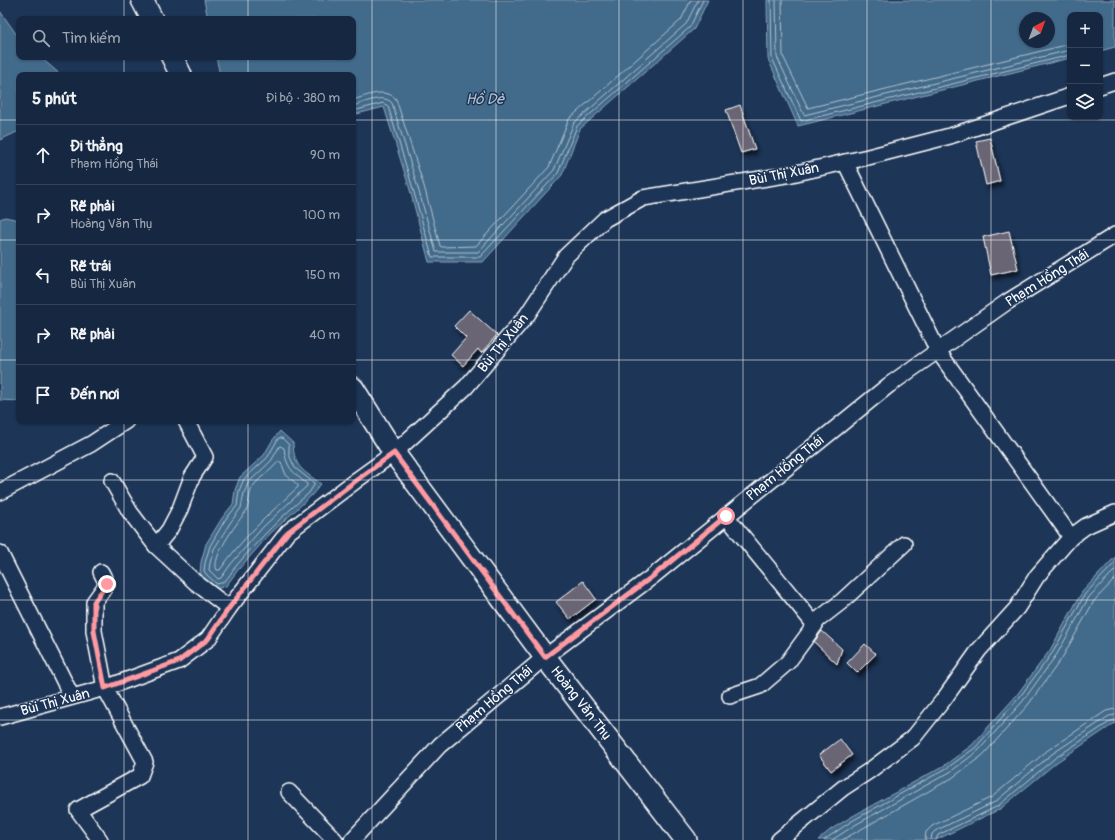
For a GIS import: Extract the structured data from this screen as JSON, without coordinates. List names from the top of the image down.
{
  "streets": {
    "main road": ["Hoàng Văn Thụ"],
    "street": ["Bùi Thị Xuân", "Phạm Hồng Thái"]
  },
  "crossings": [
    ["Bùi Thị Xuân", "Hoàng Văn Thụ"],
    ["Phạm Hồng Thái", "Hoàng Văn Thụ"]
  ],
  "water": ["Hồ Dè"],
  "north": "top right",
  "page": {
    "map_buttons": ["+", "−"],
    "search": "Tìm kiếm",
    "heading": ["5 phút", "Đi bộ · 380 m"],
    "list": [
      ["Đi thẳng", "Phạm Hồng Thái", "90 m"],
      ["Rẽ phải", "Hoàng Văn Thụ", "100 m"],
      ["Rẽ trái", "Bùi Thị Xuân", "150 m"],
      ["Rẽ phải", "40 m"],
      "Đến nơi"
    ]
  }
}
